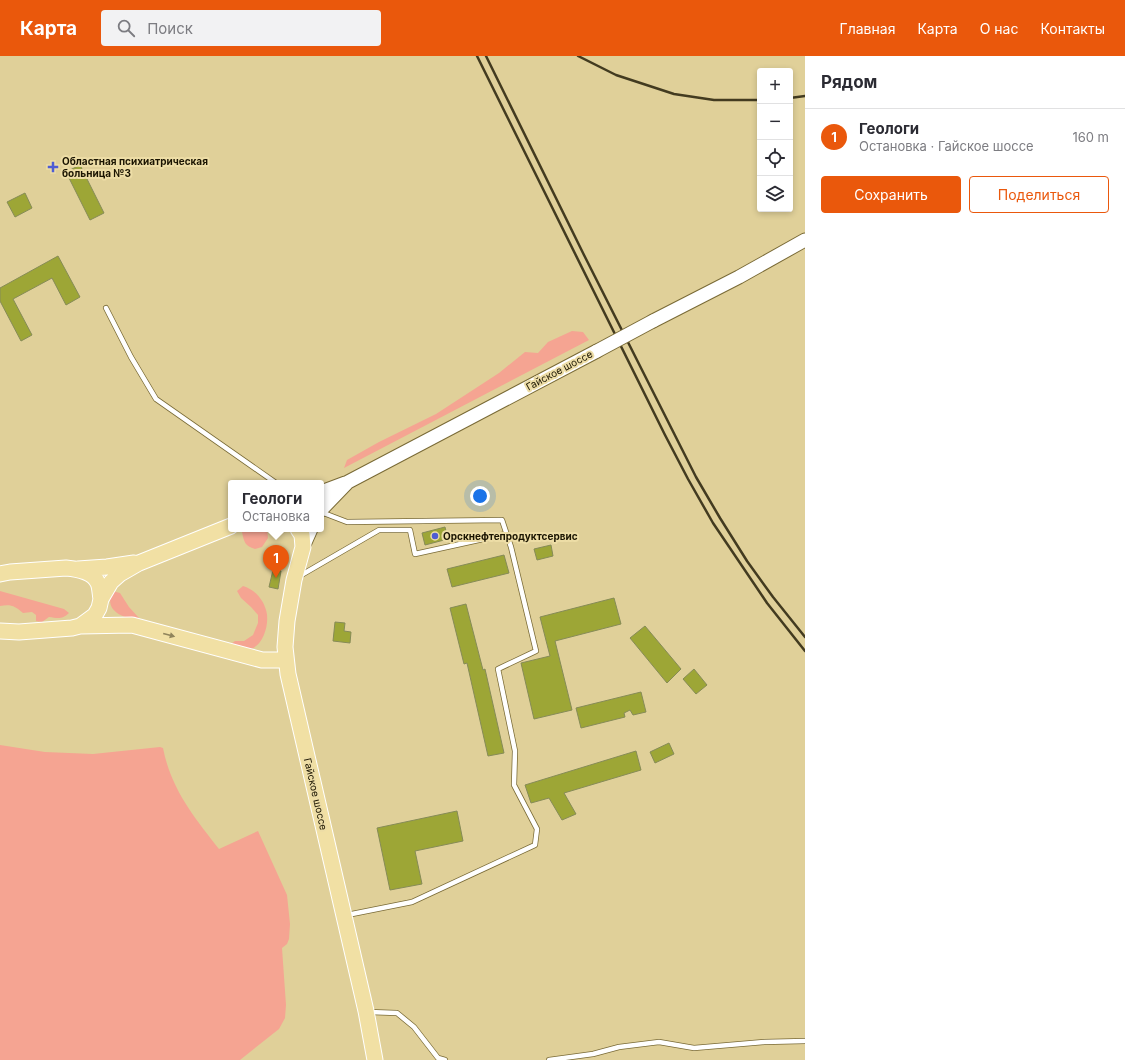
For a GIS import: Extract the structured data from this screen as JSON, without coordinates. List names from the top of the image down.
{
  "streets": {
    "main road": ["Гайское шоссе"]
  },
  "places": {
    "health": ["Областная психиатрическая больница №3"],
    "other": ["Орскнефтепродуктсервис"]
  },
  "page": {
    "header": "Карта",
    "search": "Поиск",
    "nav": [
      "Главная",
      "Карта",
      "О нас",
      "Контакты"
    ],
    "heading": "Рядом",
    "map_buttons": ["+", "−"],
    "list": [
      {
        "mark": "1",
        "name": "Геологи",
        "note": "Остановка · Гайское шоссе",
        "value": "160 m"
      }
    ],
    "buttons": ["Сохранить", "Поделиться"],
    "popup": ["Геологи", "Остановка"],
    "pins": "1"
  }
}
